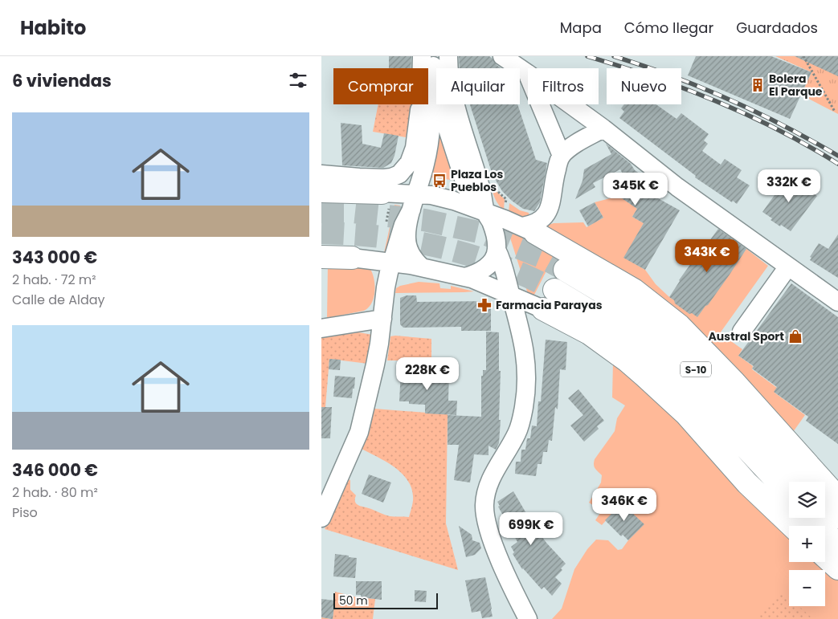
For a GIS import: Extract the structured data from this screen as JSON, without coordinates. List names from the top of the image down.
{
  "streets": {
    "highway": ["S-10"]
  },
  "places": {
    "building": ["Bolera El Parque"],
    "bus stop": ["Plaza Los Pueblos"],
    "pharmacy": ["Farmacia Parayas"],
    "shop": ["Austral Sport"]
  },
  "scale_bar": "50 m",
  "page": {
    "header": "Habito",
    "nav": ["Mapa", "Cómo llegar", "Guardados"],
    "heading": "6 viviendas",
    "chip": [
      "Comprar",
      "Alquilar",
      "Filtros",
      "Nuevo"
    ],
    "list": [
      {
        "name": "343 000 €",
        "note": "2 hab. · 72 m² · Calle de Alday"
      },
      {
        "name": "346 000 €",
        "note": "2 hab. · 80 m² · Piso"
      }
    ],
    "price": [
      "332K €",
      "345K €",
      "343K €",
      "228K €",
      "346K €",
      "699K €"
    ],
    "map_buttons": ["+", "−"],
    "scale": "50 m"
  }
}
